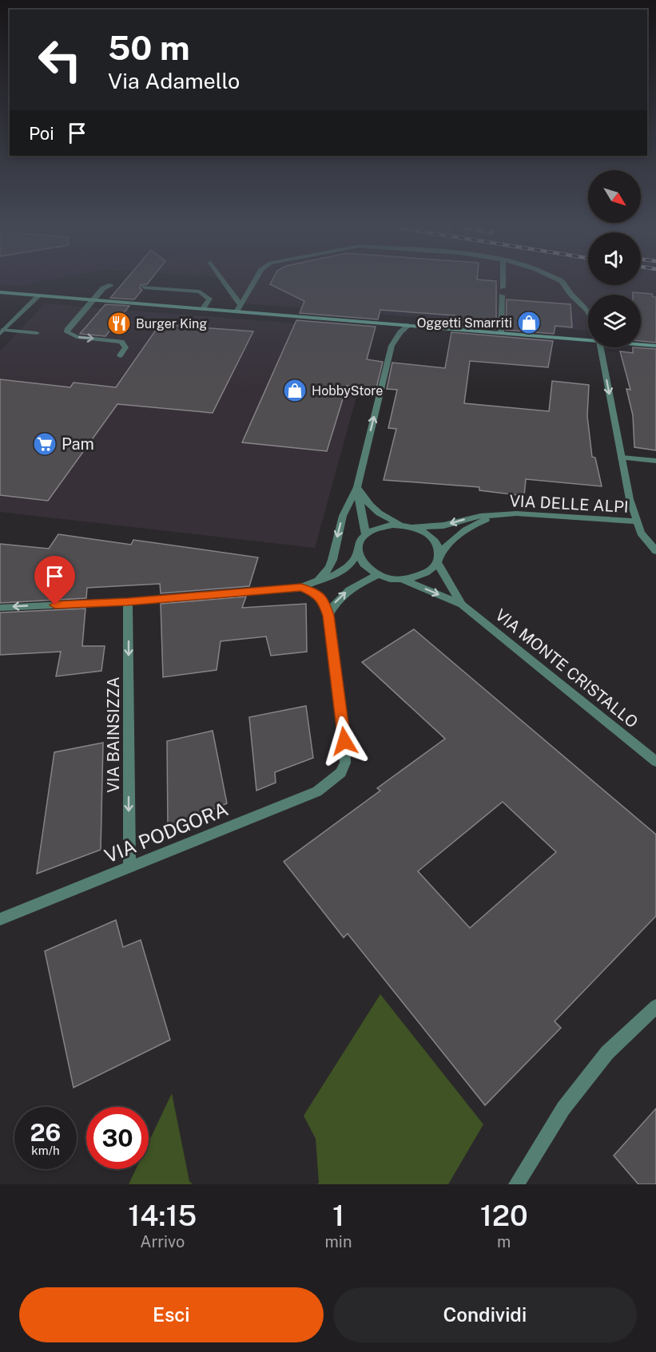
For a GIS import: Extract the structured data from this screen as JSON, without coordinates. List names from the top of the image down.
{
  "streets": {
    "street": [
      "VIA DELLE ALPI",
      "VIA MONTE CRISTALLO",
      "VIA BAINSIZZA",
      "VIA PODGORA"
    ]
  },
  "crossings": [
    ["VIA DELLE ALPI", "VIA MONTE CRISTALLO"],
    ["VIA BAINSIZZA", "VIA PODGORA"]
  ],
  "one_way": ["VIA BAINSIZZA"],
  "places": {
    "shop": ["Oggetti Smarriti", "HobbyStore"],
    "restaurant": ["Burger King"],
    "supermarket": ["Pam"]
  },
  "north": "bottom right",
  "page": {
    "turn": ["50 m", "Via Adamello"],
    "then": "Poi",
    "speed": "26 km/h",
    "limit": "30",
    "eta": [
      "14:15",
      "Arrivo",
      "1",
      "min",
      "120",
      "m"
    ],
    "buttons": ["Esci", "Condividi"]
  }
}
